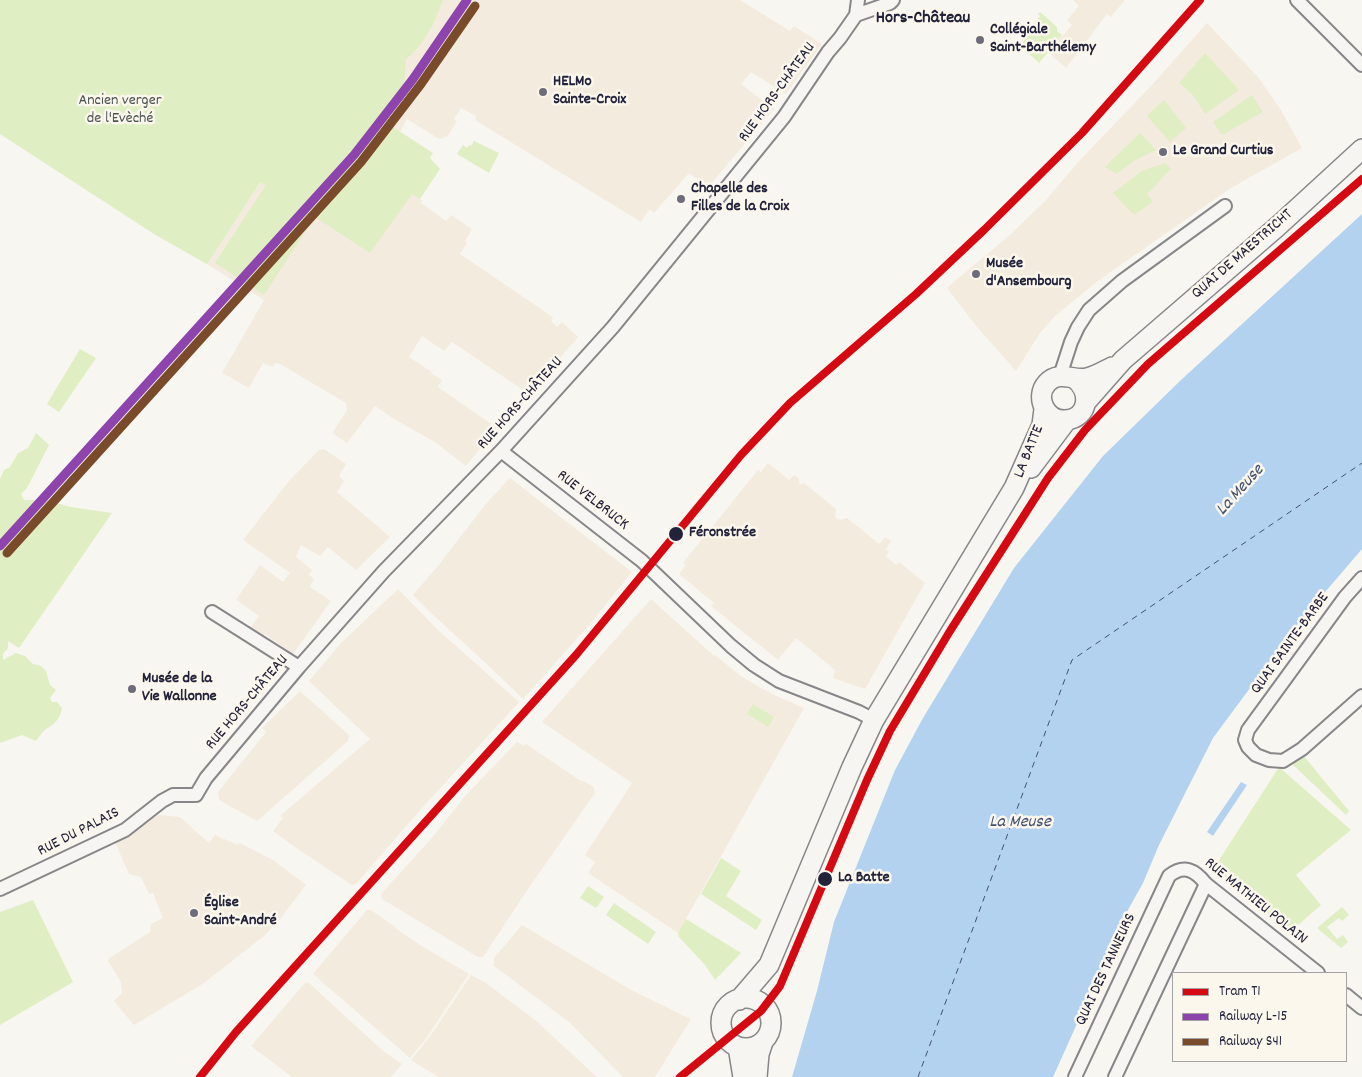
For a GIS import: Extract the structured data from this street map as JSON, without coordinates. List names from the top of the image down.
{
  "streets": {
    "main road": ["QUAI DE MAESTRICHT", "LA BATTE"],
    "street": [
      "RUE HORS-CHÂTEAU",
      "RUE VELBRUCK",
      "QUAI SAINTE-BARBE",
      "RUE DU PALAIS",
      "RUE MATHIEU POLAIN",
      "QUAI DES TANNEURS"
    ]
  },
  "crossings": [
    ["RUE HORS-CHÂTEAU", "RUE VELBRUCK"],
    ["RUE HORS-CHÂTEAU", "RUE DU PALAIS"],
    ["QUAI DE MAESTRICHT", "LA BATTE"],
    ["LA BATTE", "RUE VELBRUCK"],
    ["RUE MATHIEU POLAIN", "QUAI DES TANNEURS"]
  ],
  "districts": ["Hors-Château"],
  "water": ["La Meuse"],
  "parks": ["Ancien verger de l'Evèché"],
  "places": [
    "Collégiale Saint-Barthélemy",
    "HELMo Sainte-Croix",
    "Le Grand Curtius",
    "Chapelle des Filles de la Croix",
    "Musée d'Ansembourg",
    "Féronstrée",
    "Musée de la Vie Wallonne",
    "La Batte",
    "Église Saint-André"
  ],
  "lines": ["tram line T1", "rail line L-15", "rail line S41"],
  "legend": ["Tram T1", "Railway L-15", "Railway S41"]
}
